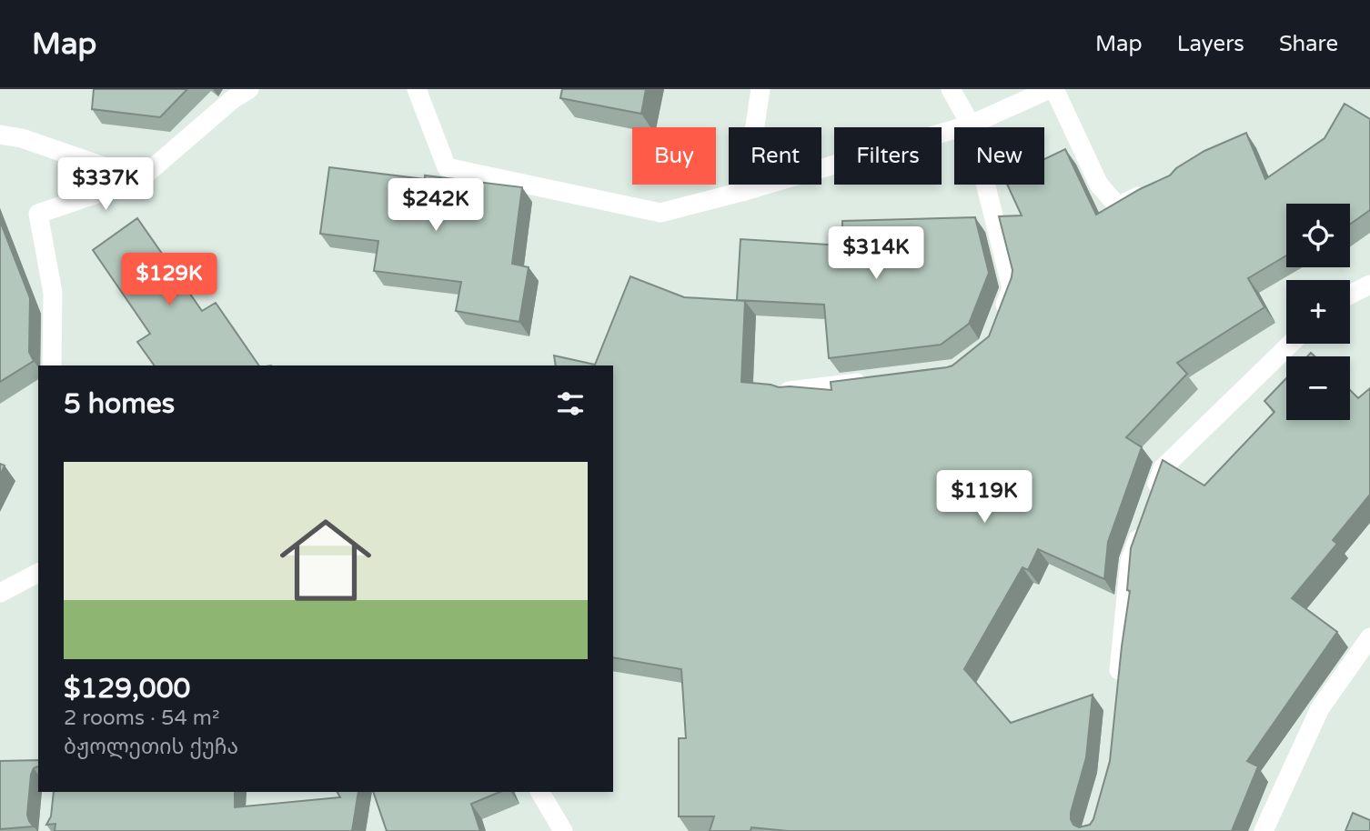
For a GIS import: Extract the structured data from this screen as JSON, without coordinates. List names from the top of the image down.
{
  "page": {
    "header": "Map",
    "nav": ["Map", "Layers", "Share"],
    "chip": [
      "Buy",
      "Rent",
      "Filters",
      "New"
    ],
    "price": [
      "$337K",
      "$242K",
      "$314K",
      "$129K",
      "$119K"
    ],
    "map_buttons": ["+", "−"],
    "heading": "5 homes",
    "list": [
      {
        "name": "$129,000",
        "note": "2 rooms · 54 m² · ბჟოლეთის ქუჩა"
      }
    ]
  }
}
